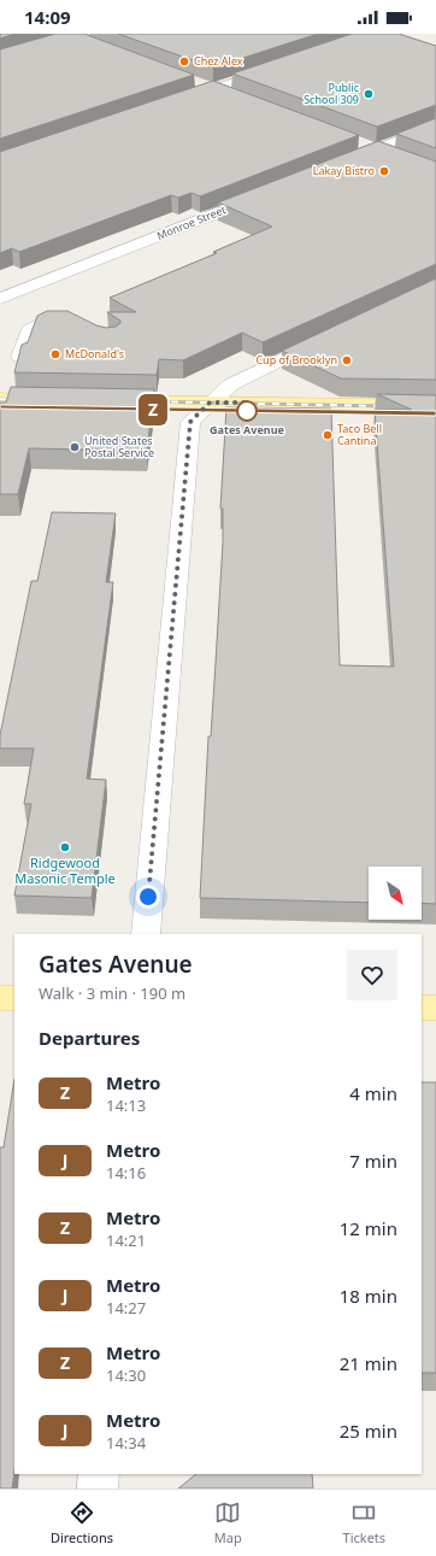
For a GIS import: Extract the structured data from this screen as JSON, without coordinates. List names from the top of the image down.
{
  "streets": {
    "street": ["Monroe Street"]
  },
  "places": [
    "Chez Alex",
    "Public School 309",
    "Lakay Bistro",
    "McDonald's",
    "Cup of Brooklyn",
    "Gates Avenue",
    "Taco Bell Cantina",
    "United States Postal Service",
    "Ridgewood Masonic Temple"
  ],
  "lines": ["metro line Z"],
  "north": "bottom right",
  "page": {
    "status": "14:09",
    "on_map": "Z",
    "heading": [
      ["Gates Avenue", "Walk · 3 min · 190 m"],
      "Departures"
    ],
    "list": [
      {
        "mark": "Z",
        "name": "Metro",
        "note": "14:13",
        "value": "4 min"
      },
      {
        "mark": "J",
        "name": "Metro",
        "note": "14:16",
        "value": "7 min"
      },
      {
        "mark": "Z",
        "name": "Metro",
        "note": "14:21",
        "value": "12 min"
      },
      {
        "mark": "J",
        "name": "Metro",
        "note": "14:27",
        "value": "18 min"
      },
      {
        "mark": "Z",
        "name": "Metro",
        "note": "14:30",
        "value": "21 min"
      },
      {
        "mark": "J",
        "name": "Metro",
        "note": "14:34",
        "value": "25 min"
      }
    ],
    "tabs": ["Directions", "Map", "Tickets"]
  }
}
